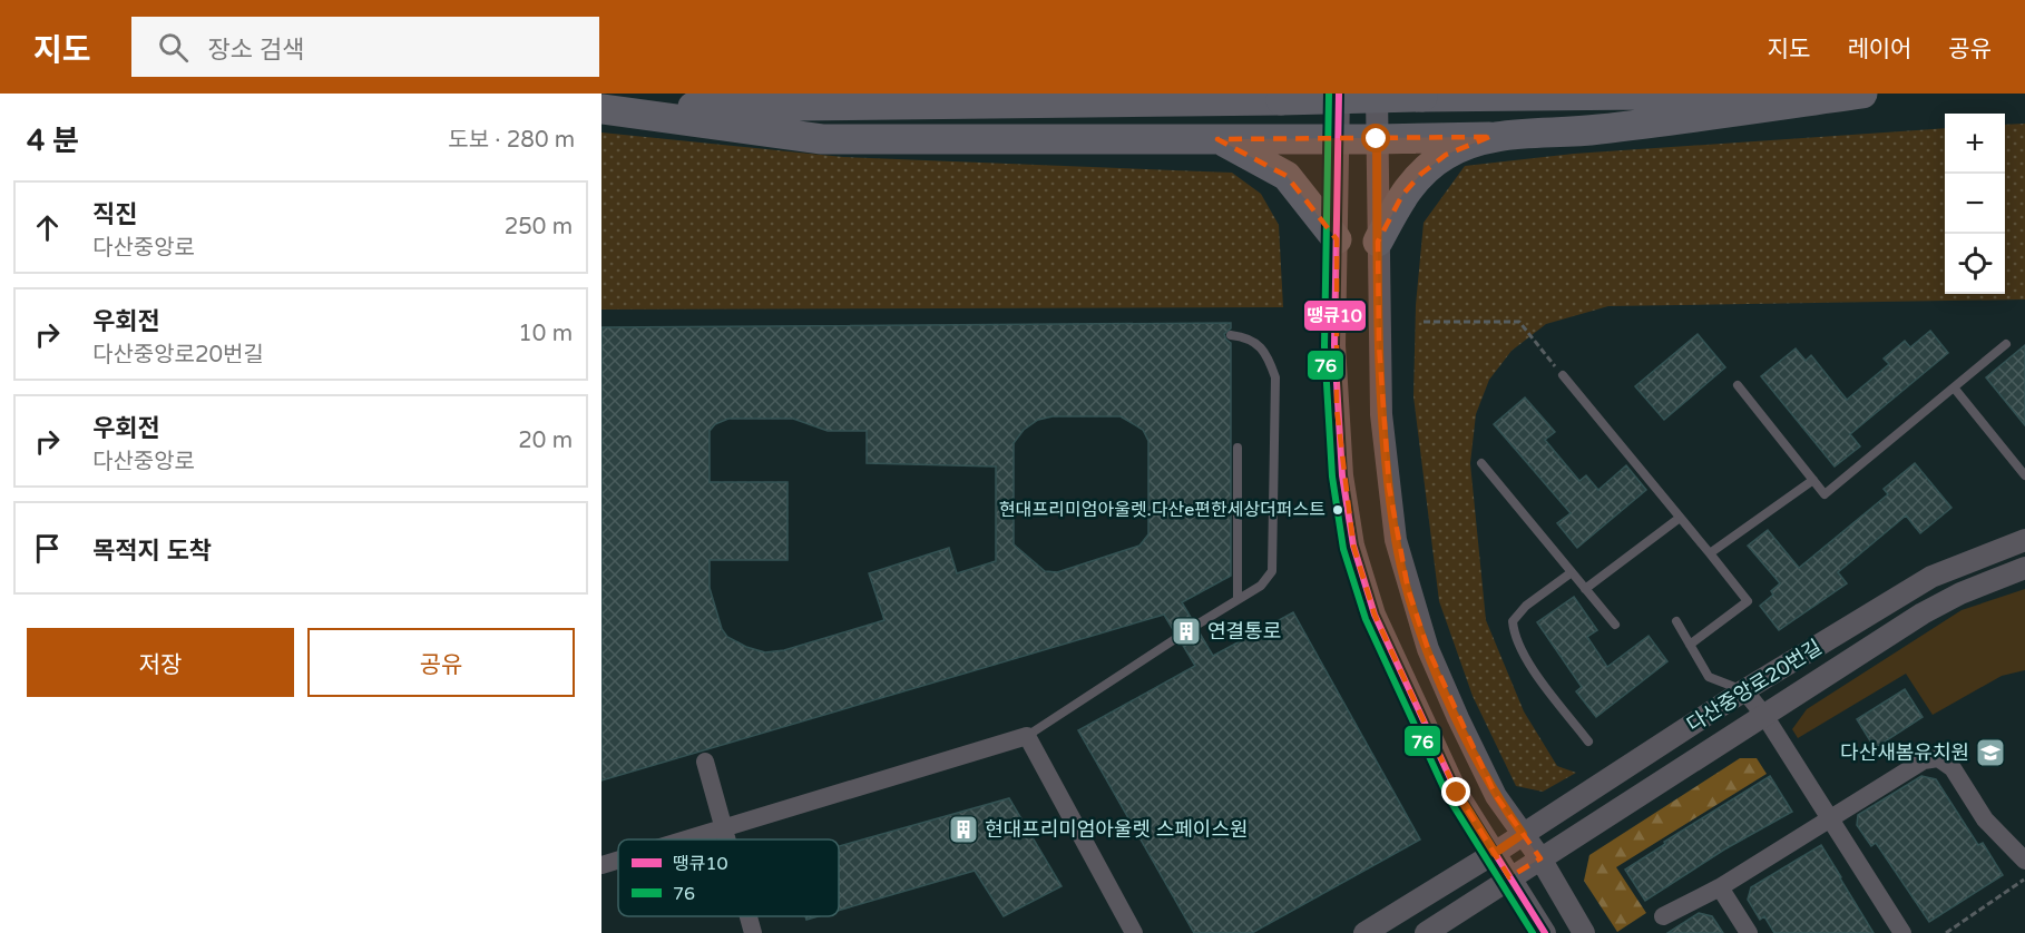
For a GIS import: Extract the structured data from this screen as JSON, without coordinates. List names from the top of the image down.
{
  "streets": {
    "street": ["다산중앙로20번길"]
  },
  "places": {
    "other": ["현대프리미엄아울렛.다산e편한세상더퍼스트"],
    "building": ["연결통로", "현대프리미엄아울렛 스페이스원"],
    "school or university": ["다산새봄유치원"]
  },
  "lines": ["transit line 땡큐10", "transit line 76"],
  "legend": ["땡큐10", "76"],
  "page": {
    "header": "지도",
    "search": "장소 검색",
    "nav": ["지도", "레이어", "공유"],
    "heading": ["4 분", "도보 · 280 m"],
    "map_buttons": ["+", "−"],
    "list": [
      ["직진", "다산중앙로", "250 m"],
      ["우회전", "다산중앙로20번길", "10 m"],
      ["우회전", "다산중앙로", "20 m"],
      "목적지 도착"
    ],
    "buttons": ["저장", "공유"]
  }
}
